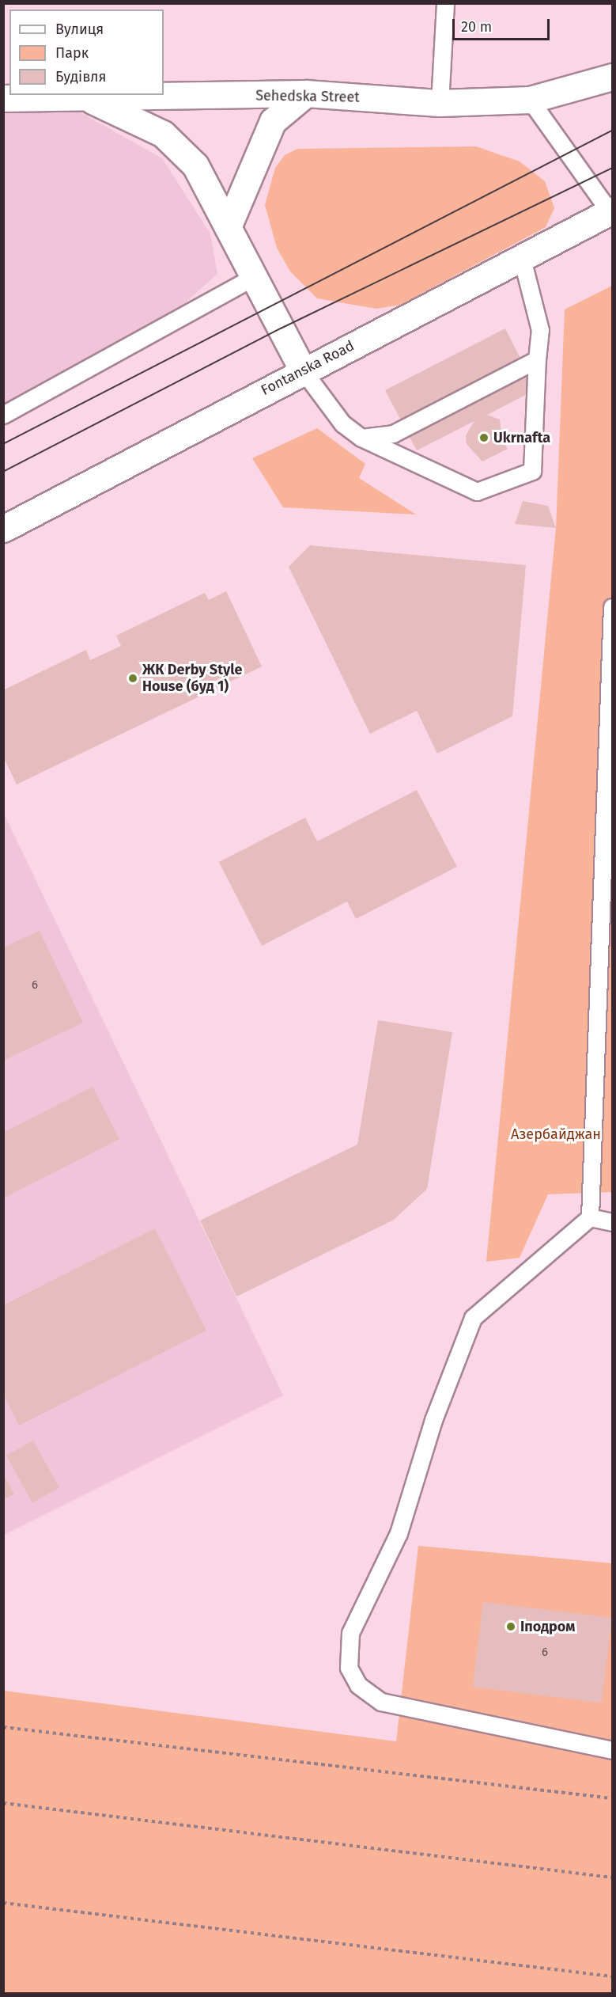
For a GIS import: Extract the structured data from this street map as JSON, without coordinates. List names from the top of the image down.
{
  "streets": {
    "main road": ["Sehedska Street", "Fontanska Road"]
  },
  "crossings": [
    ["Sehedska Street", "Fontanska Road"]
  ],
  "parks": ["Азербайджан"],
  "places": ["Ukrnafta", "ЖК Derby Style House (буд 1)", "Іподром"],
  "house_numbers": ["6", "6"],
  "legend": ["Вулиця", "Парк", "Будівля"],
  "scale_bar": "20 m"
}
